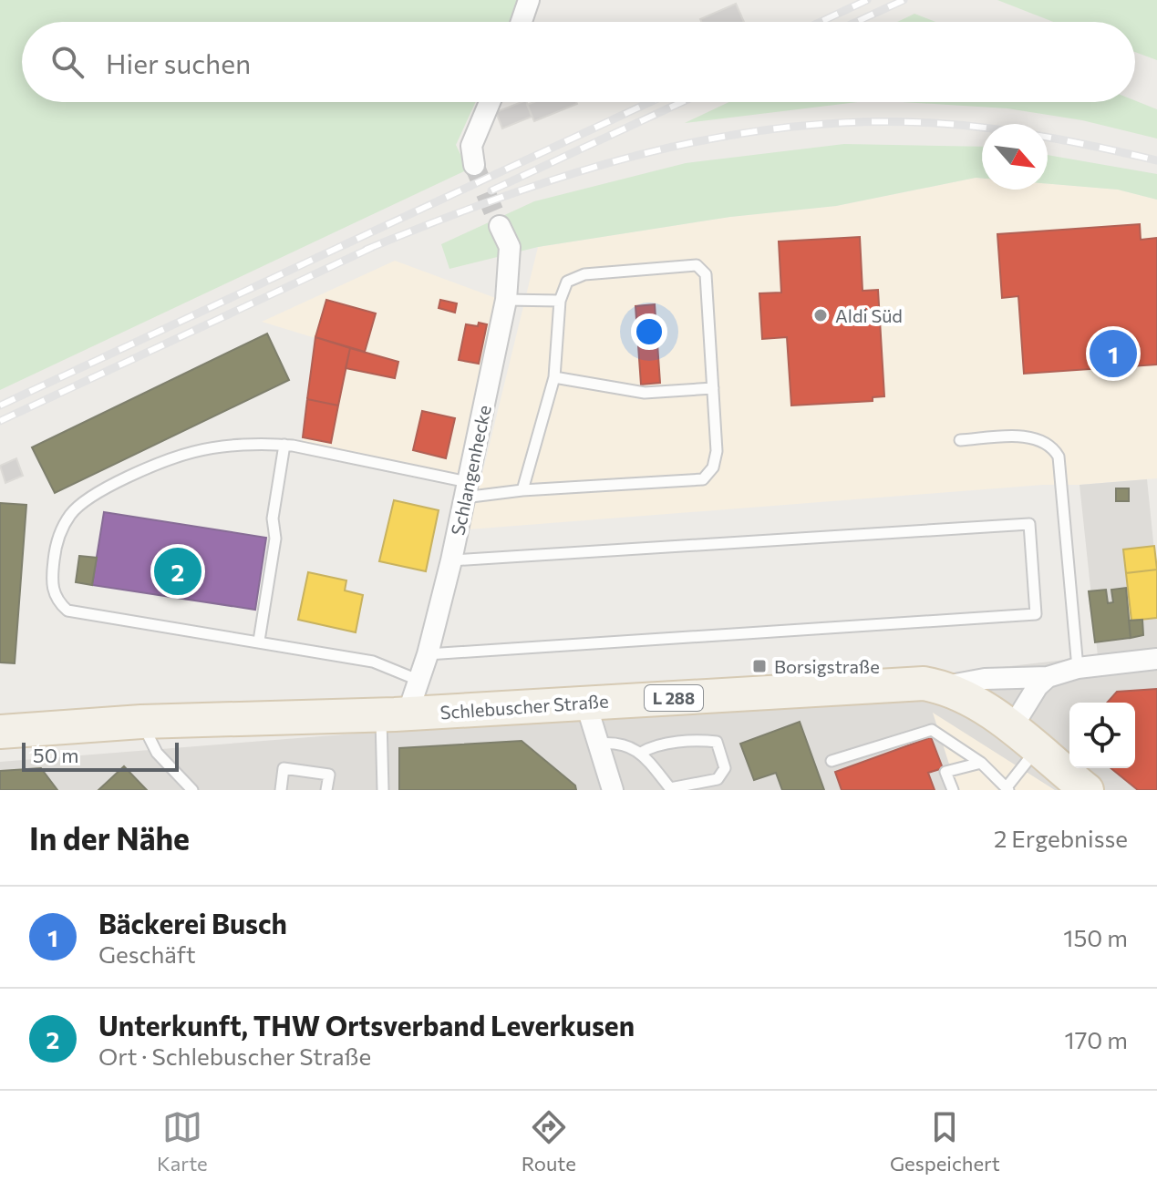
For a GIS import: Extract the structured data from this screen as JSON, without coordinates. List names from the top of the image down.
{
  "streets": {
    "main road": ["L 288", "Schlebuscher Straße"],
    "street": ["Schlangenhecke"]
  },
  "crossings": [
    ["Schlangenhecke", "Schlebuscher Straße"],
    ["L 288", "Schlebuscher Straße"]
  ],
  "places": {
    "other": ["Aldi Süd"],
    "transit": ["Borsigstraße"]
  },
  "scale_bar": "50 m",
  "north": "bottom right",
  "page": {
    "search": "Hier suchen",
    "pins": ["1", "2"],
    "scale": "50 m",
    "heading": ["In der Nähe", "2 Ergebnisse"],
    "list": [
      {
        "mark": "1",
        "name": "Bäckerei Busch",
        "note": "Geschäft",
        "value": "150 m"
      },
      {
        "mark": "2",
        "name": "Unterkunft, THW Ortsverband Leverkusen",
        "note": "Ort · Schlebuscher Straße",
        "value": "170 m"
      }
    ],
    "nav": ["Karte", "Route", "Gespeichert"]
  }
}
